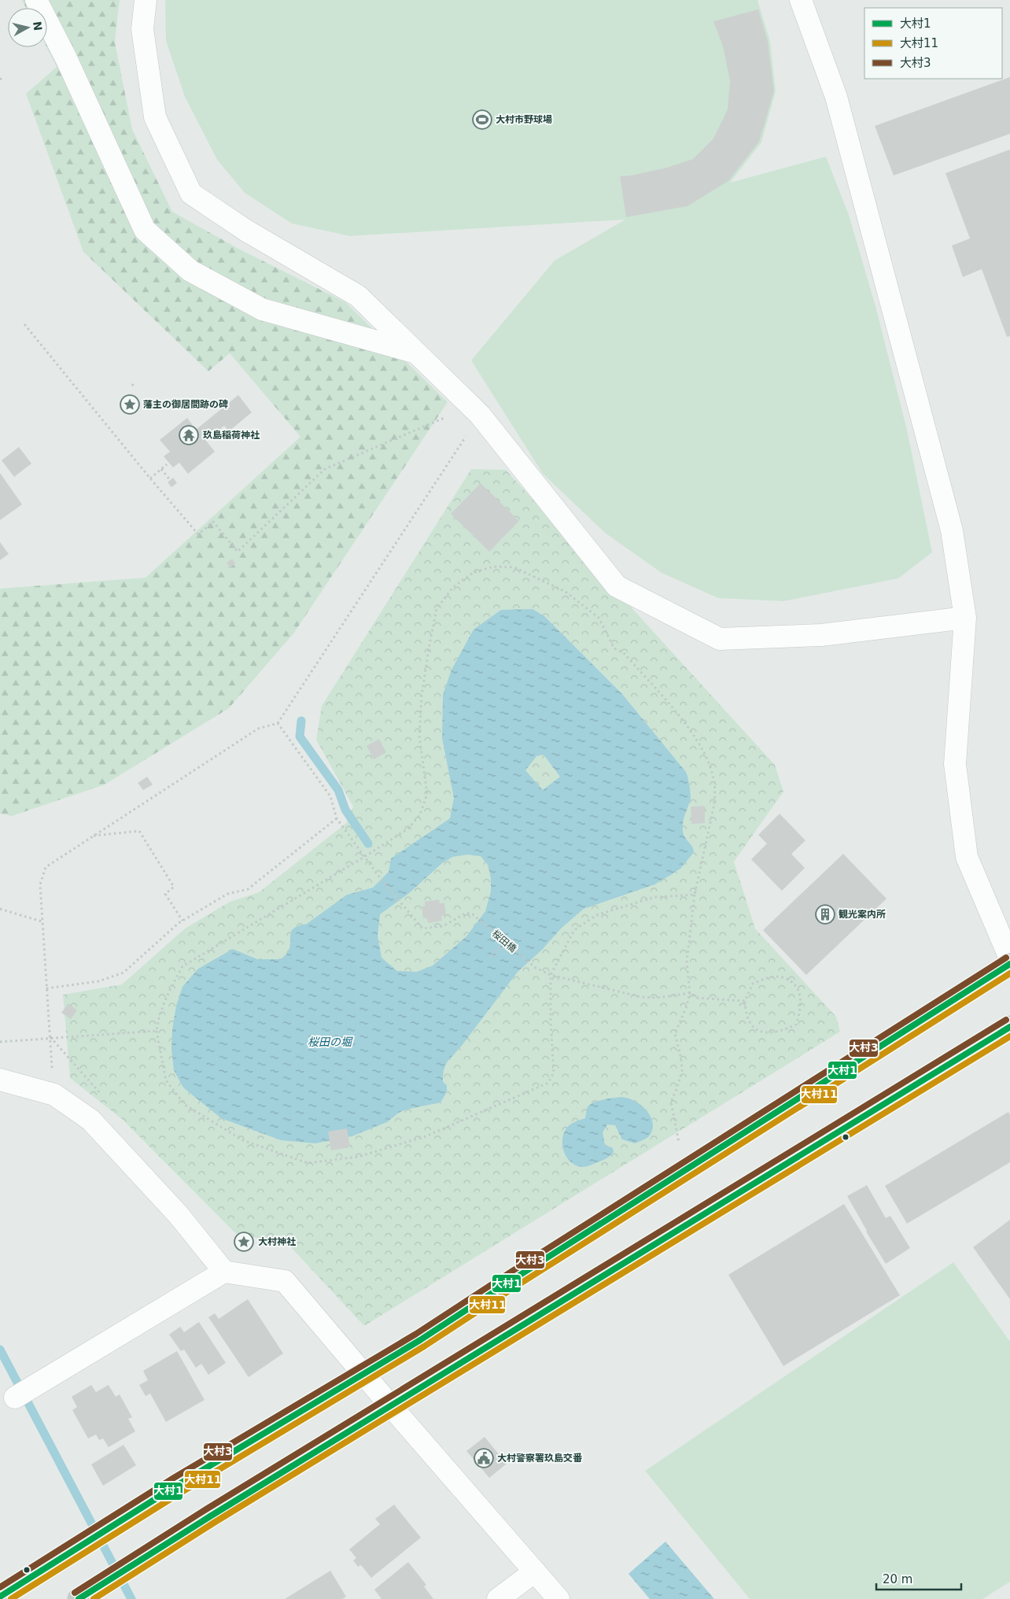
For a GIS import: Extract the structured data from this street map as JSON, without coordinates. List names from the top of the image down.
{
  "streets": {
    "path": ["桜田橋"]
  },
  "water": ["桜田の堀"],
  "places": {
    "sports": ["大村市野球場"],
    "place": ["藩主の御居間跡の碑", "大村神社"],
    "temple": ["玖島稲荷神社"],
    "building": ["観光案内所"],
    "public building": ["大村警察署玖島交番"]
  },
  "lines": ["transit line 大村3", "transit line 大村1", "transit line 大村11"],
  "legend": ["大村1", "大村11", "大村3"],
  "scale_bar": "20 m",
  "north": "right"
}
